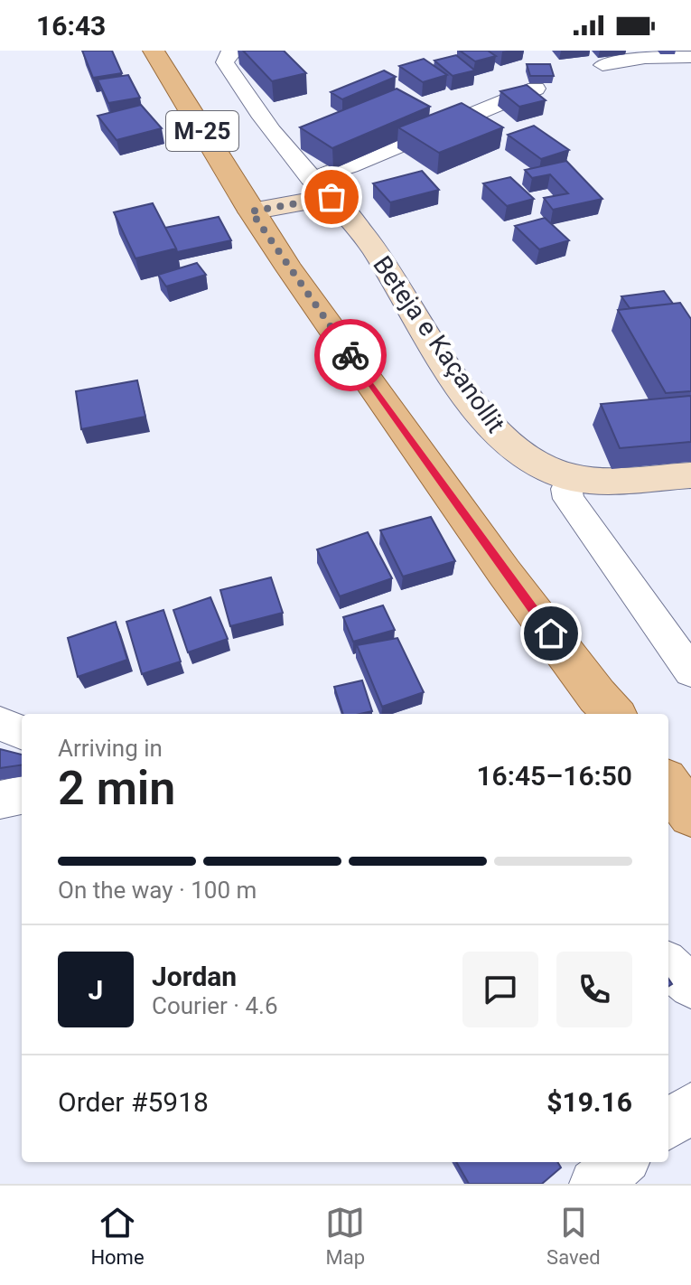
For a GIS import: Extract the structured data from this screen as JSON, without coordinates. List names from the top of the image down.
{
  "streets": {
    "main road": ["M-25"],
    "street": ["Beteja e Kaçanollit"]
  },
  "page": {
    "status": "16:43",
    "heading": ["2 min", "Arriving in", "16:45–16:50"],
    "panel": [
      "Jordan",
      "Courier · 4.6",
      "Order #5918",
      "$19.16"
    ],
    "bar": "On the way · 100 m",
    "round": "J",
    "tabs": ["Home", "Map", "Saved"]
  }
}
